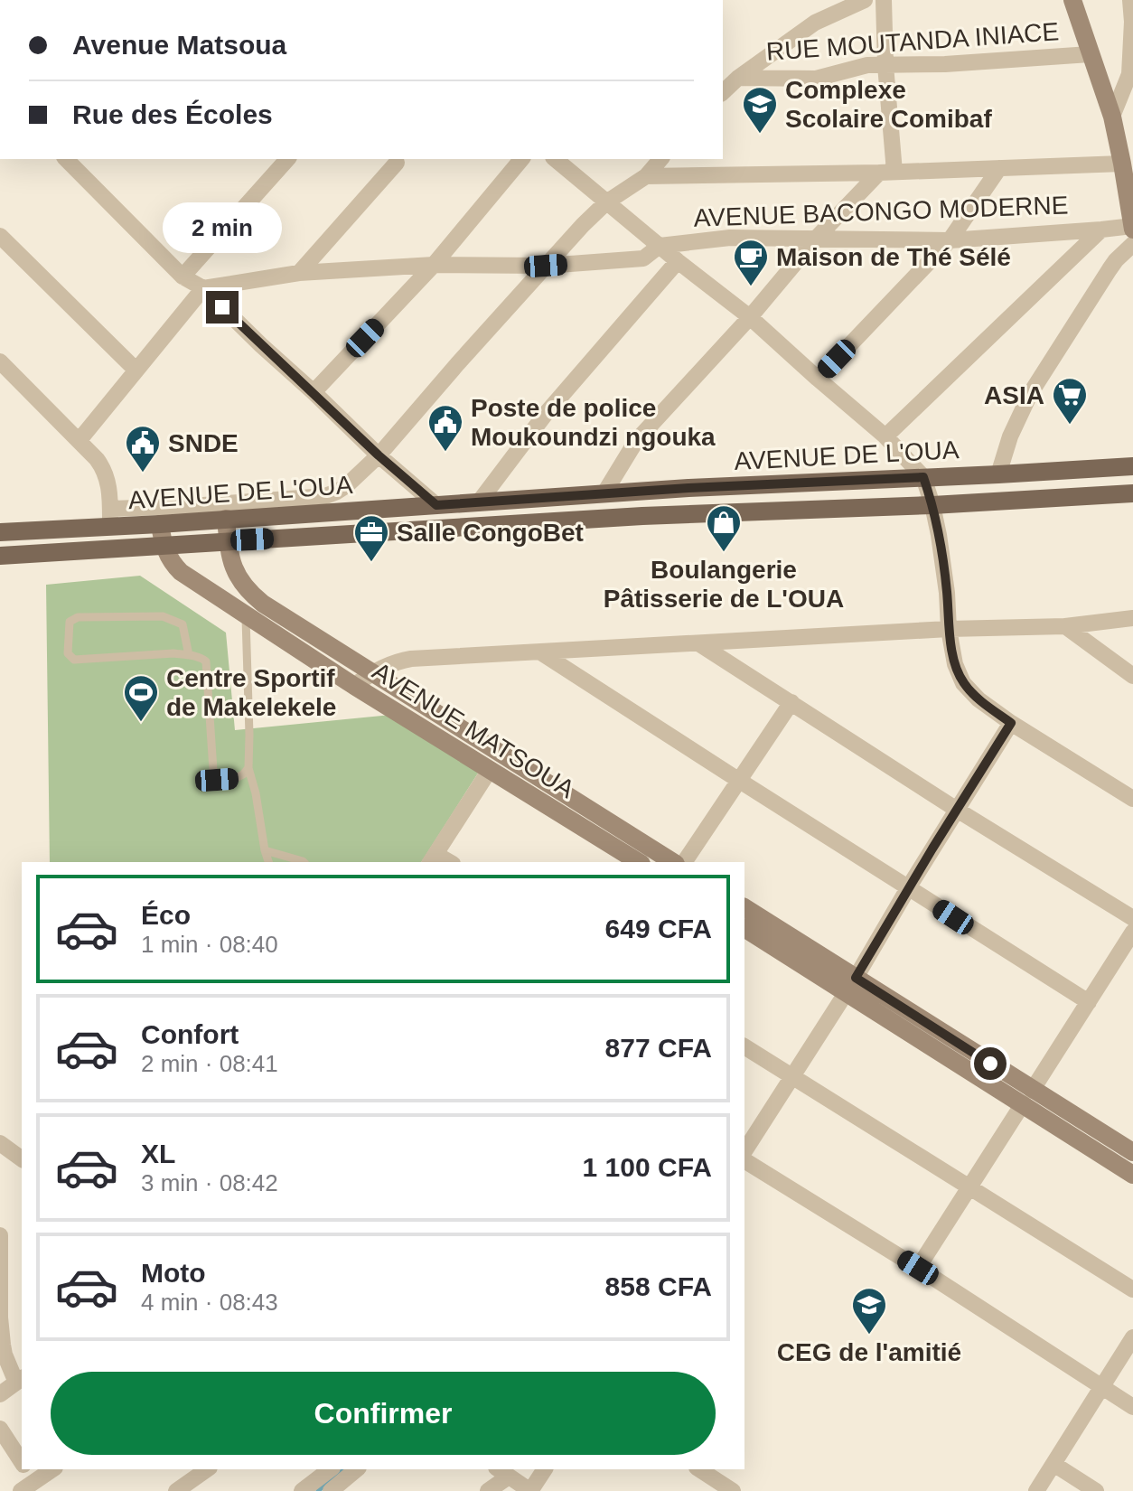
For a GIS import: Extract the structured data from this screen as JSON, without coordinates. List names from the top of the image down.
{
  "streets": {
    "main road": ["AVENUE DE L'OUA"],
    "street": ["RUE MOUTANDA INIACE", "AVENUE BACONGO MODERNE", "AVENUE MATSOUA"]
  },
  "crossings": [
    ["AVENUE DE L'OUA", "AVENUE MATSOUA"]
  ],
  "places": {
    "school or university": ["Complexe Scolaire Comibaf", "CEG de l'amitié"],
    "cafe": ["Maison de Thé Sélé"],
    "supermarket": ["ASIA"],
    "public building": ["Poste de police Moukoundzi ngouka", "SNDE"],
    "shop": ["Boulangerie Pâtisserie de L'OUA"],
    "office": ["Salle CongoBet"],
    "sports": ["Centre Sportif de Makelekele"]
  },
  "page": {
    "banner": ["Avenue Matsoua", "Rue des Écoles"],
    "bubble": "2 min",
    "list": [
      {
        "name": "Éco",
        "note": "1 min · 08:40",
        "value": "649 CFA"
      },
      {
        "name": "Confort",
        "note": "2 min · 08:41",
        "value": "877 CFA"
      },
      {
        "name": "XL",
        "note": "3 min · 08:42",
        "value": "1 100 CFA"
      },
      {
        "name": "Moto",
        "note": "4 min · 08:43",
        "value": "858 CFA"
      }
    ],
    "buttons": "Confirmer"
  }
}
